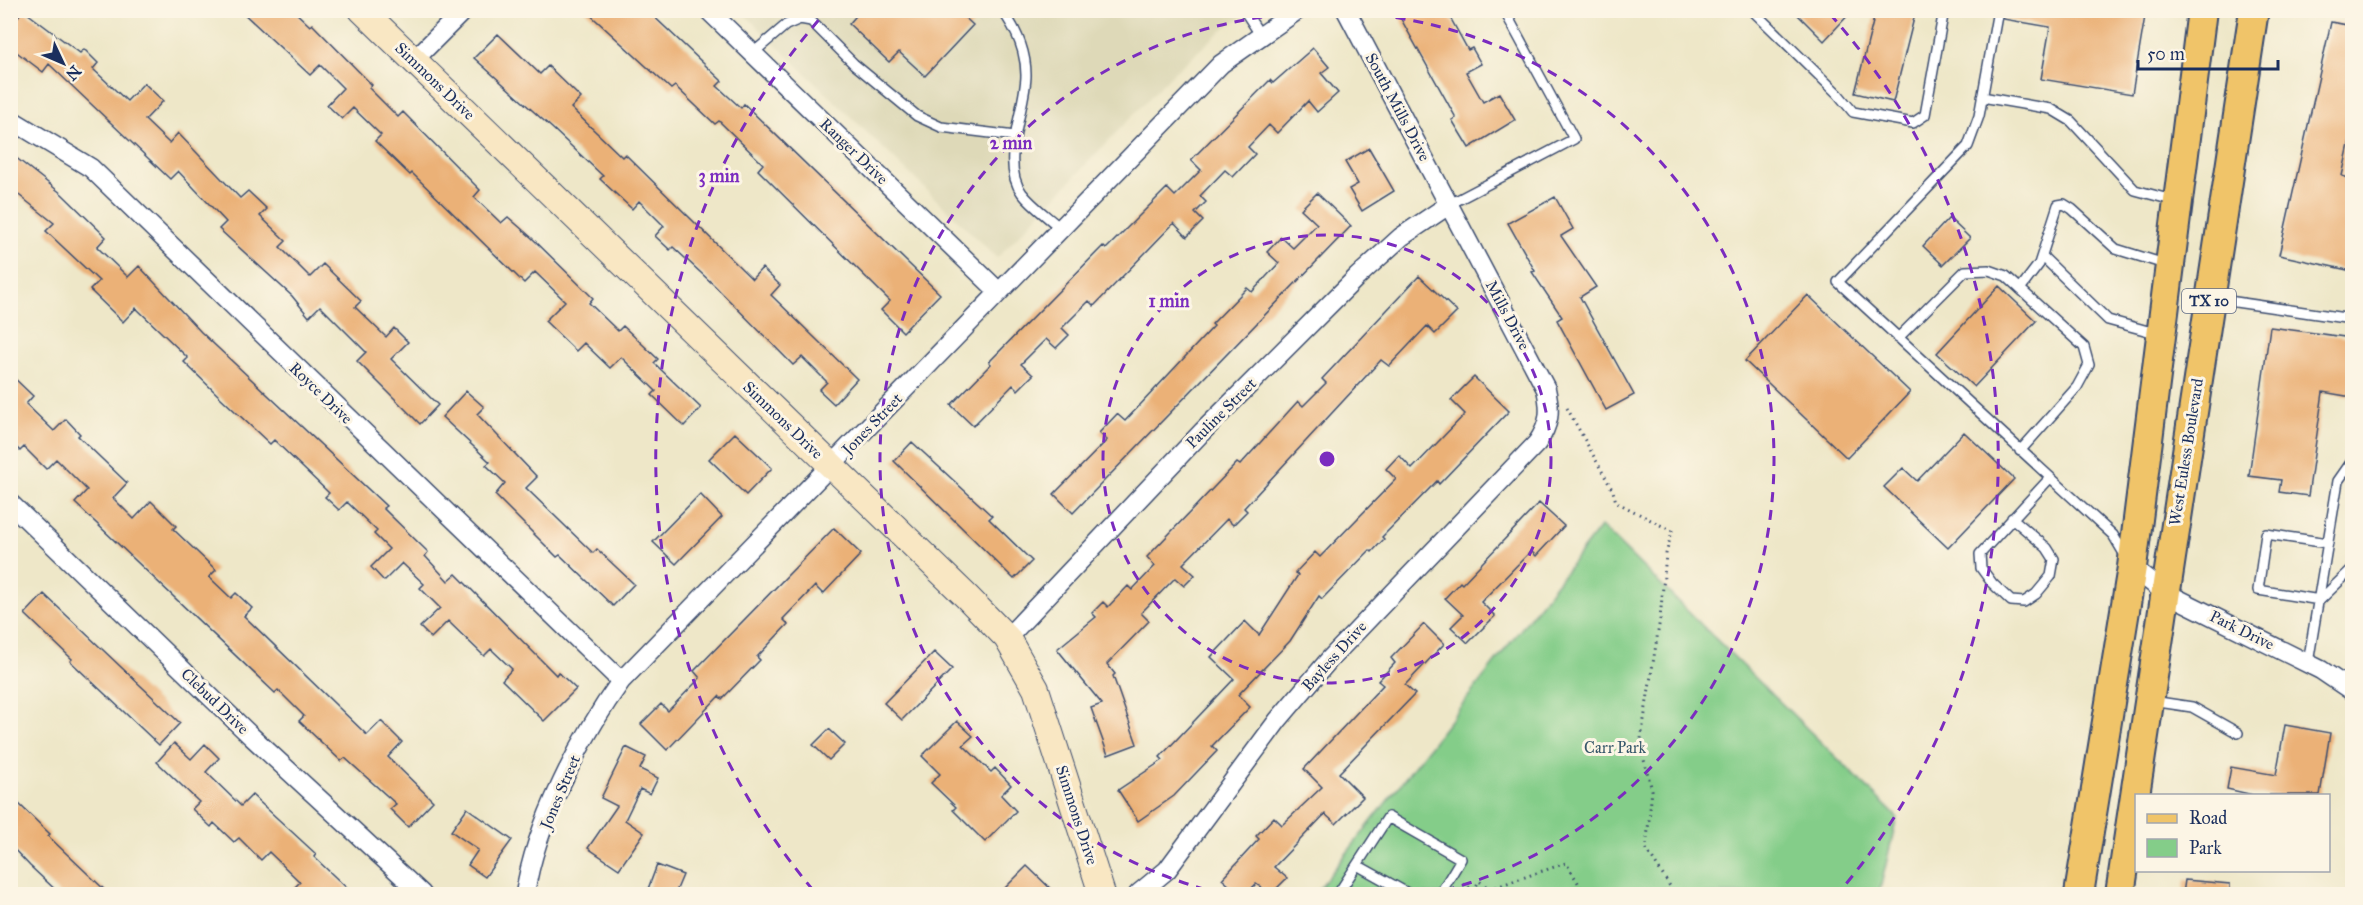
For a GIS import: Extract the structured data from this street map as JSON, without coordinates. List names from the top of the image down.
{
  "streets": {
    "main road": ["TX 10", "West Euless Boulevard"],
    "street": [
      "Simmons Drive",
      "South Mills Drive",
      "Ranger Drive",
      "Mills Drive",
      "Royce Drive",
      "Pauline Street",
      "Jones Street",
      "Park Drive",
      "Bayless Drive",
      "Clebud Drive"
    ]
  },
  "crossings": [
    ["Simmons Drive", "Pauline Street"],
    ["Simmons Drive", "Jones Street"],
    ["South Mills Drive", "Mills Drive"],
    ["South Mills Drive", "Pauline Street"],
    ["Ranger Drive", "Jones Street"],
    ["TX 10", "Park Drive"],
    ["Mills Drive", "Pauline Street"],
    ["Mills Drive", "Bayless Drive"],
    ["Royce Drive", "Jones Street"],
    ["West Euless Boulevard", "Park Drive"]
  ],
  "parks": ["Carr Park"],
  "legend": ["Road", "Park"],
  "scale_bar": "50 m",
  "north": "bottom right",
  "rings": ["2 min", "3 min", "1 min"]
}
